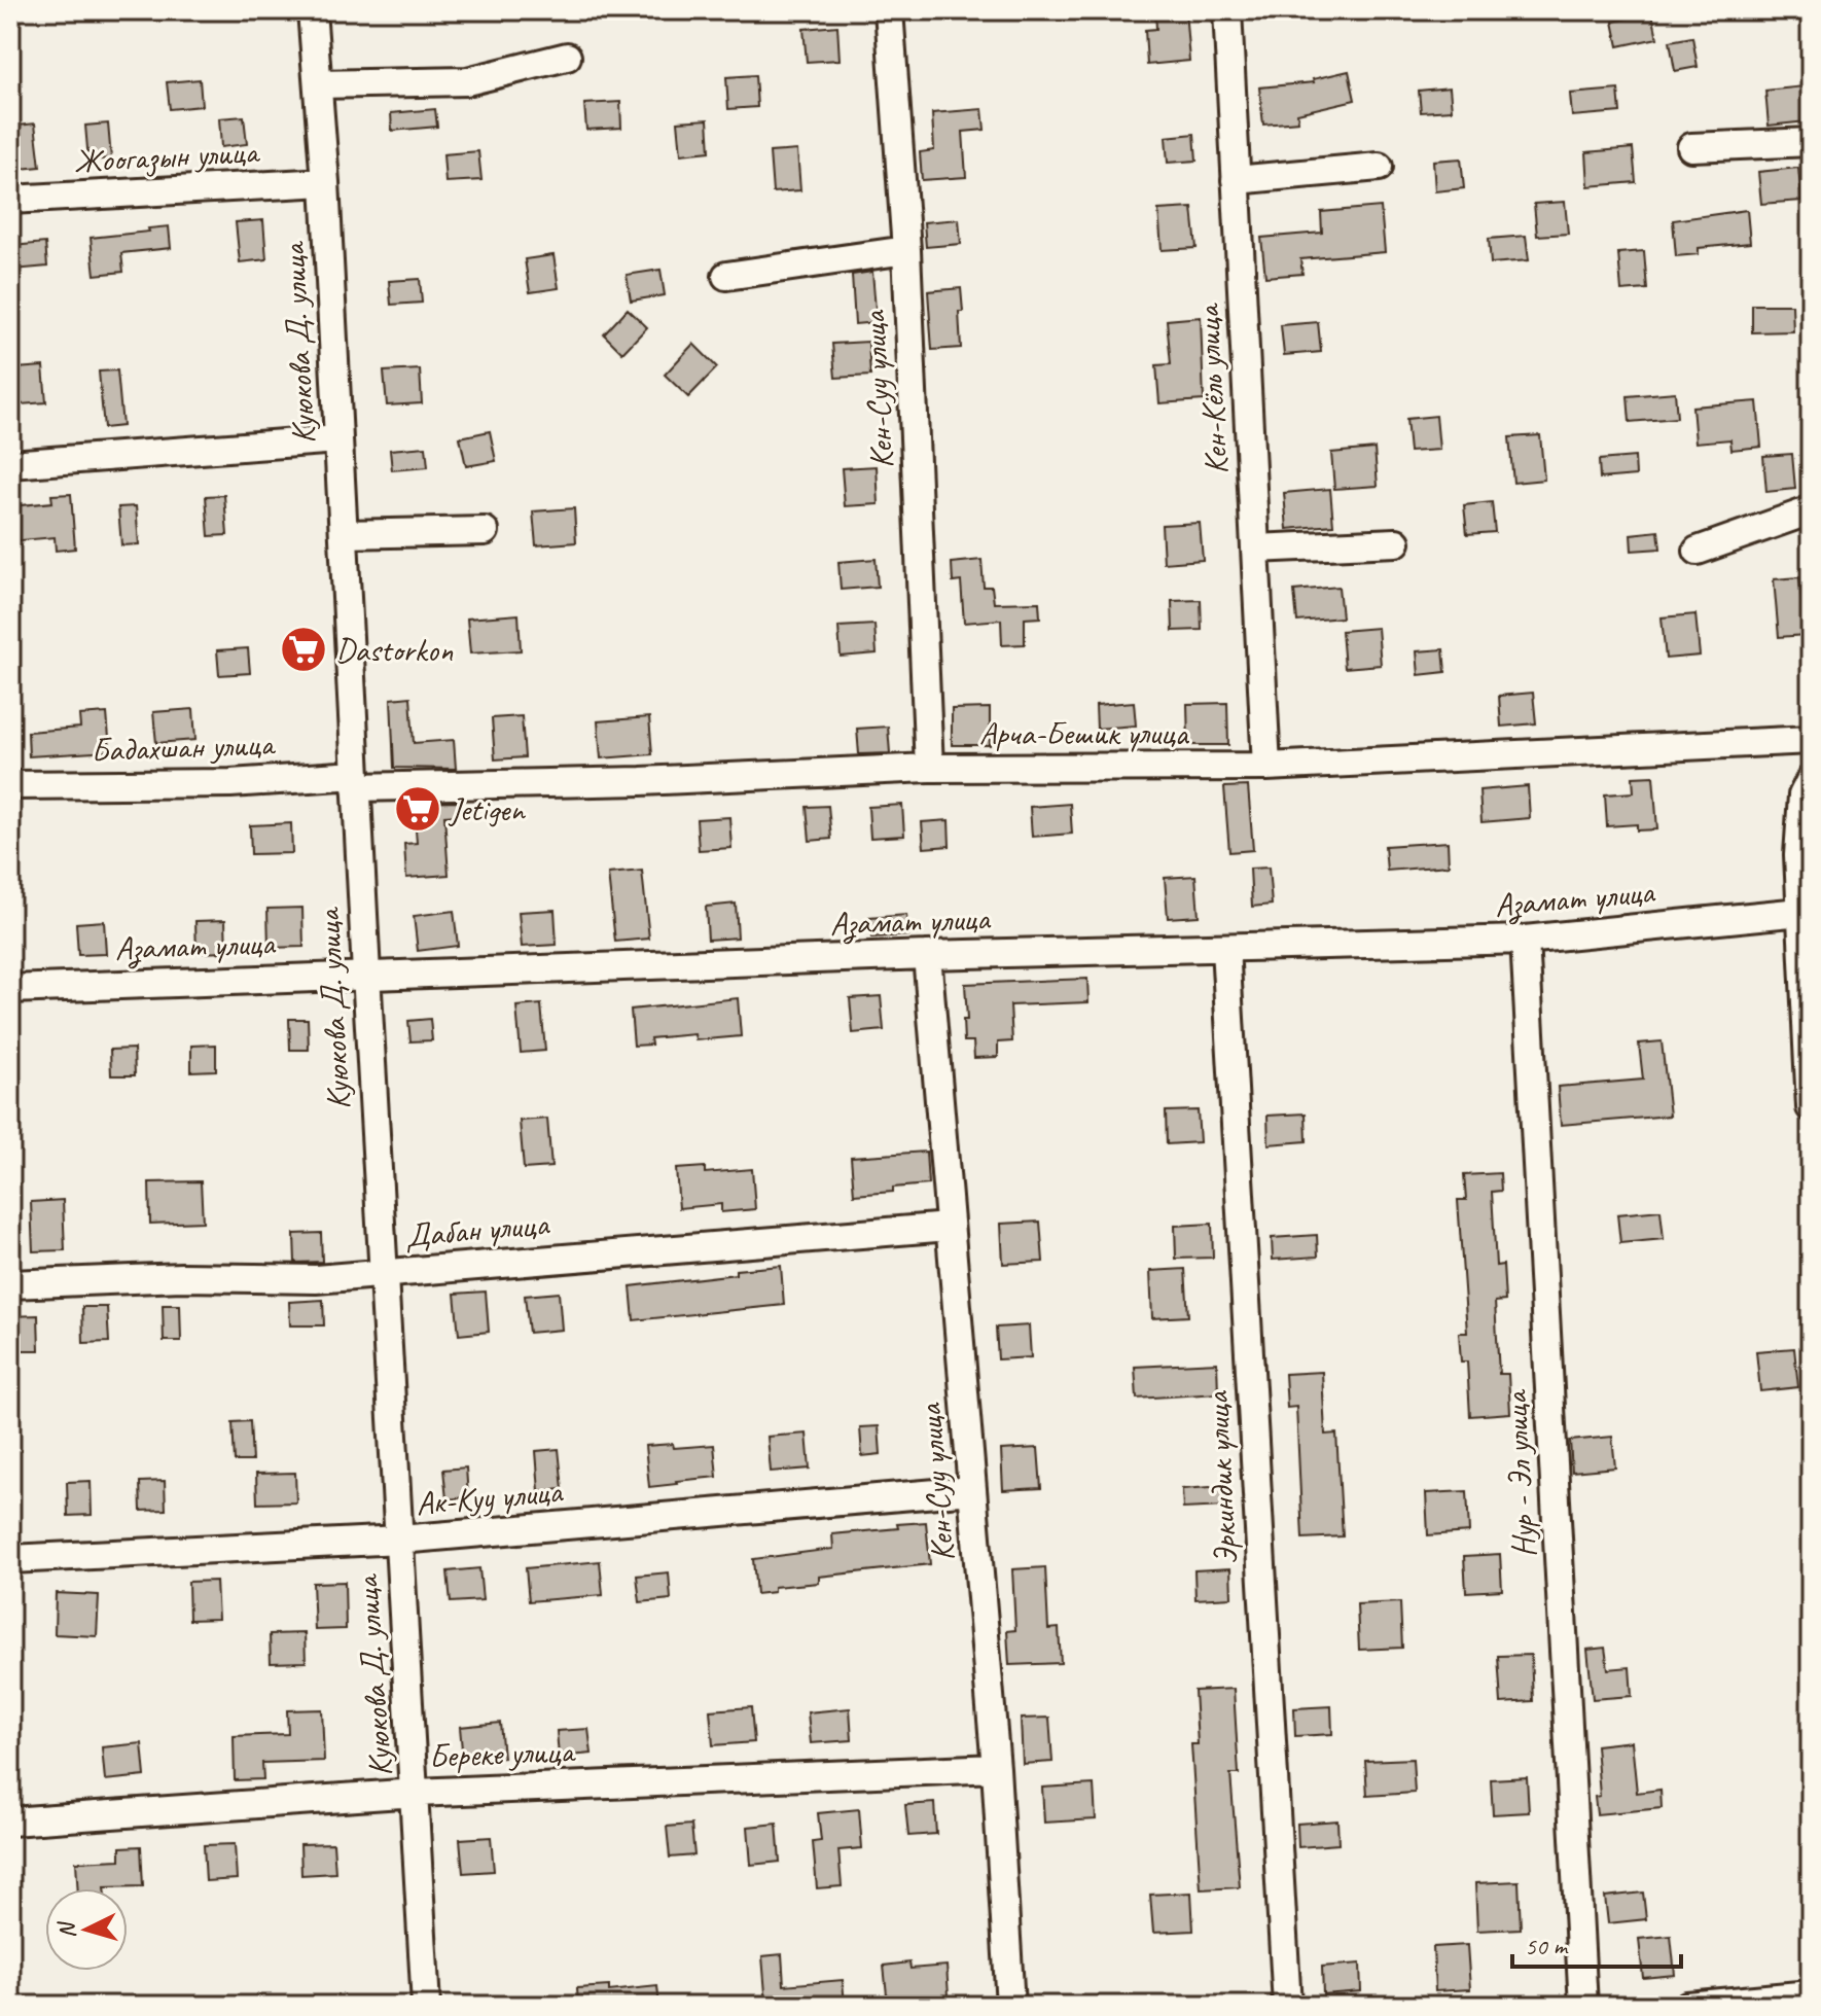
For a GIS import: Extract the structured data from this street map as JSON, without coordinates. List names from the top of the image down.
{
  "streets": {
    "street": [
      "Жоогазын улица",
      "Куюкова Д. улица",
      "Кен-Суу улица",
      "Кен-Кёль улица",
      "Арча-Бешик улица",
      "Бадахшан улица",
      "Азамат улица",
      "Дабан улица",
      "Нур - Эл улица",
      "Эркиндик улица",
      "Ак-Куу улица",
      "Береке улица"
    ]
  },
  "crossings": [
    ["Жоогазын улица", "Куюкова Д. улица"],
    ["Куюкова Д. улица", "Арча-Бешик улица"],
    ["Куюкова Д. улица", "Бадахшан улица"],
    ["Куюкова Д. улица", "Азамат улица"],
    ["Куюкова Д. улица", "Дабан улица"],
    ["Куюкова Д. улица", "Ак-Куу улица"],
    ["Куюкова Д. улица", "Береке улица"],
    ["Кен-Суу улица", "Арча-Бешик улица"],
    ["Кен-Суу улица", "Азамат улица"],
    ["Кен-Суу улица", "Дабан улица"],
    ["Кен-Суу улица", "Ак-Куу улица"],
    ["Кен-Суу улица", "Береке улица"],
    ["Кен-Кёль улица", "Арча-Бешик улица"],
    ["Арча-Бешик улица", "Бадахшан улица"],
    ["Азамат улица", "Нур - Эл улица"],
    ["Азамат улица", "Эркиндик улица"]
  ],
  "places": {
    "supermarket": ["Dastorkon", "Jetigen"]
  },
  "scale_bar": "50 m",
  "north": "left"
}
